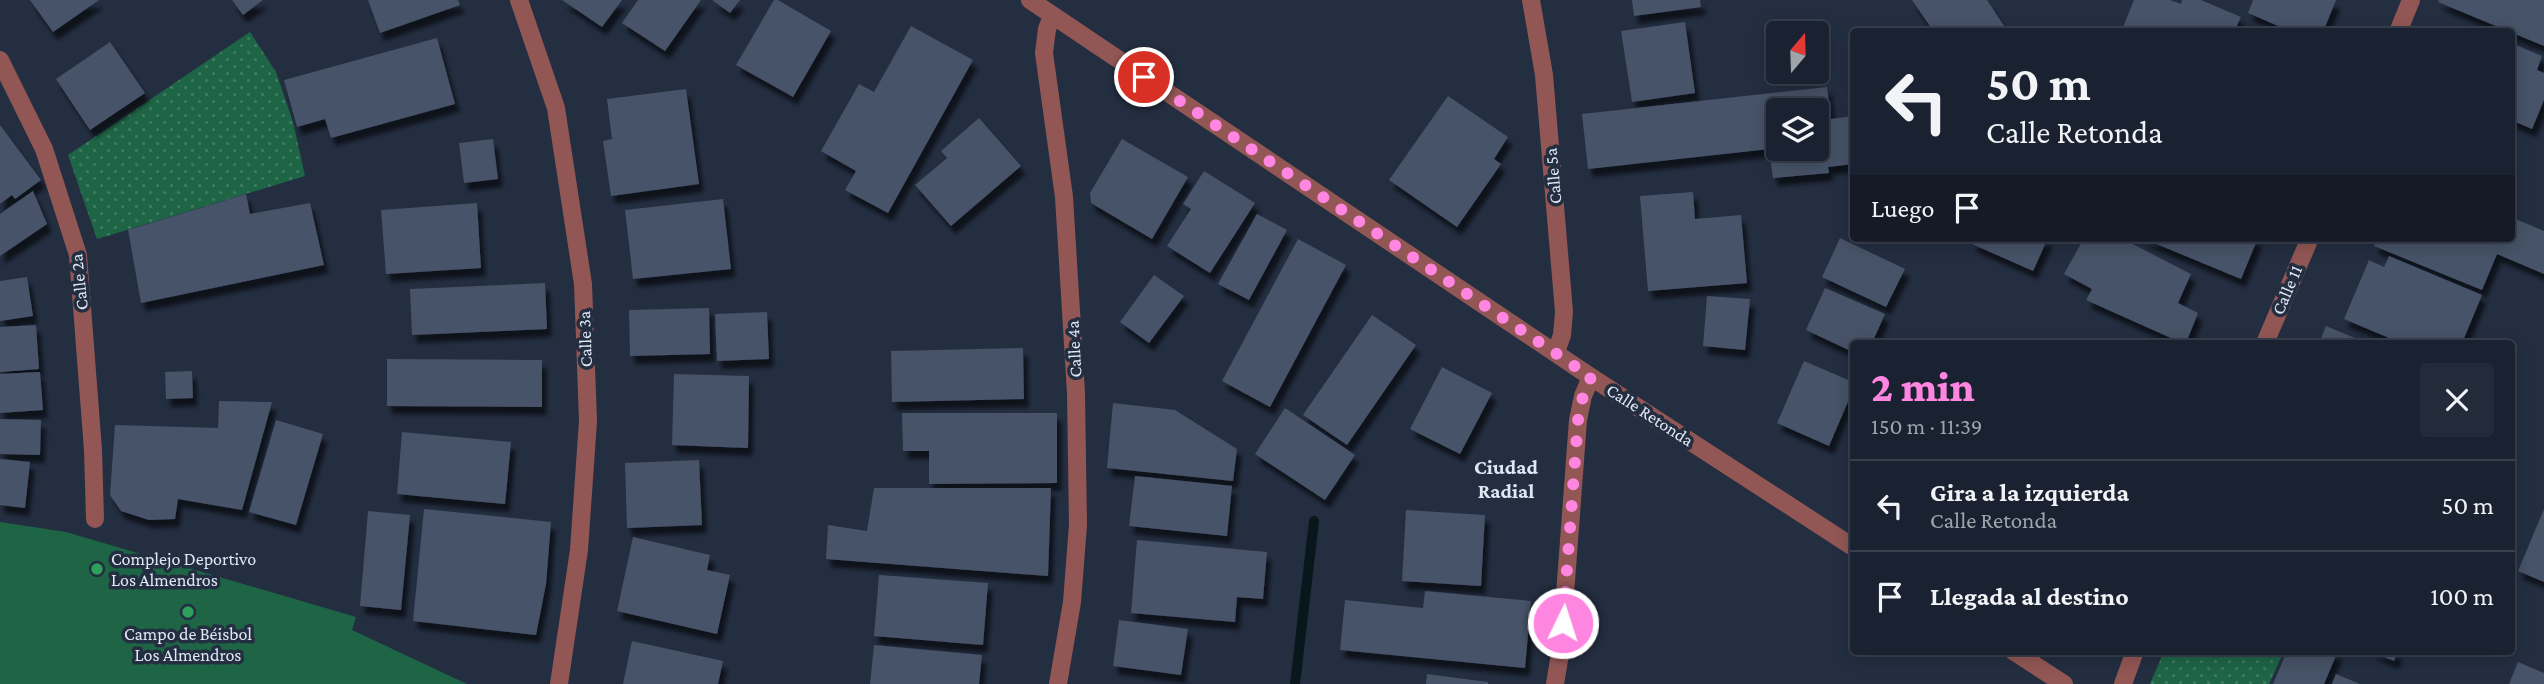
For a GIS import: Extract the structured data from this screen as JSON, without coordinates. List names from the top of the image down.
{
  "streets": {
    "street": [
      "Calle 5a",
      "Calle 2a",
      "Calle 11",
      "Calle 3a",
      "Calle 4a",
      "Calle Retonda"
    ]
  },
  "crossings": [
    ["Calle 5a", "Calle Retonda"],
    ["Calle 4a", "Calle Retonda"]
  ],
  "districts": ["Ciudad Radial"],
  "places": ["Complejo Deportivo Los Almendros", "Campo de Béisbol Los Almendros"],
  "north": "top",
  "page": {
    "turn": ["50 m", "Calle Retonda"],
    "then": "Luego",
    "heading": ["2 min", "150 m · 11:39"],
    "list": [
      {
        "name": "Gira a la izquierda",
        "note": "Calle Retonda",
        "value": "50 m"
      },
      {
        "name": "Llegada al destino",
        "value": "100 m"
      }
    ]
  }
}
